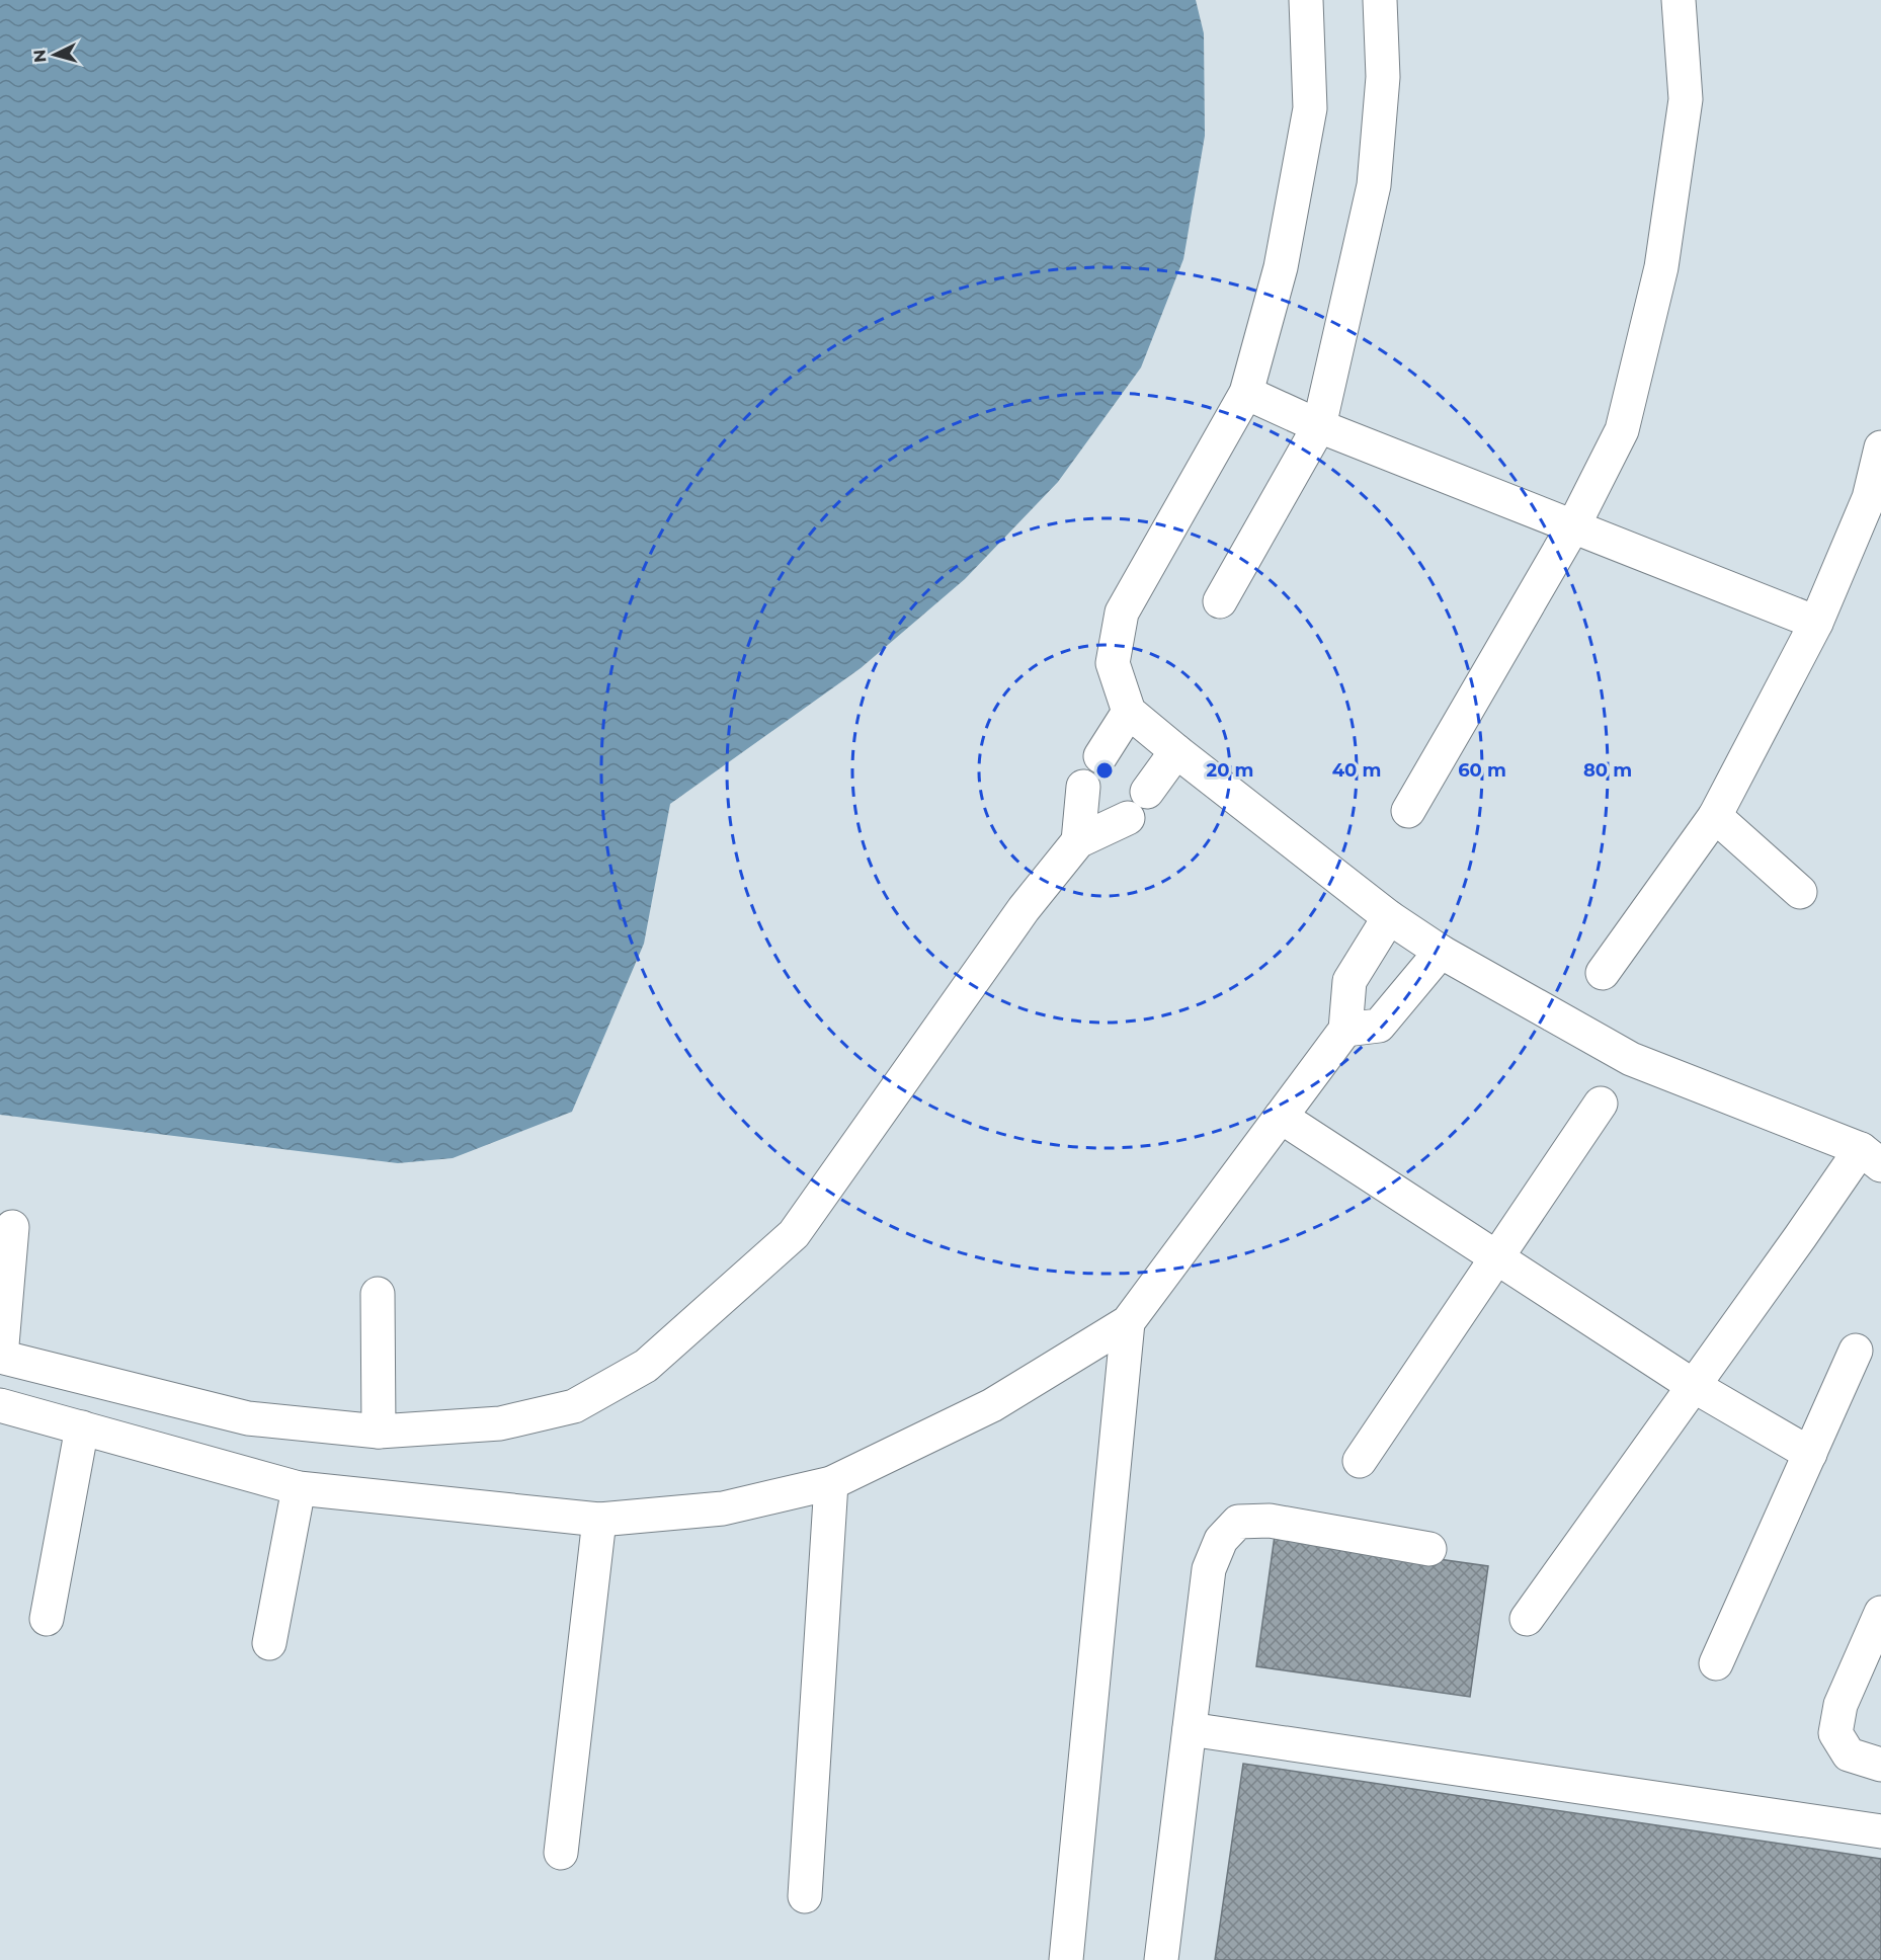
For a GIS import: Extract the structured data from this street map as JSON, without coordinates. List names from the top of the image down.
{
  "north": "left",
  "rings": [
    "20 m",
    "40 m",
    "60 m",
    "80 m"
  ]
}
